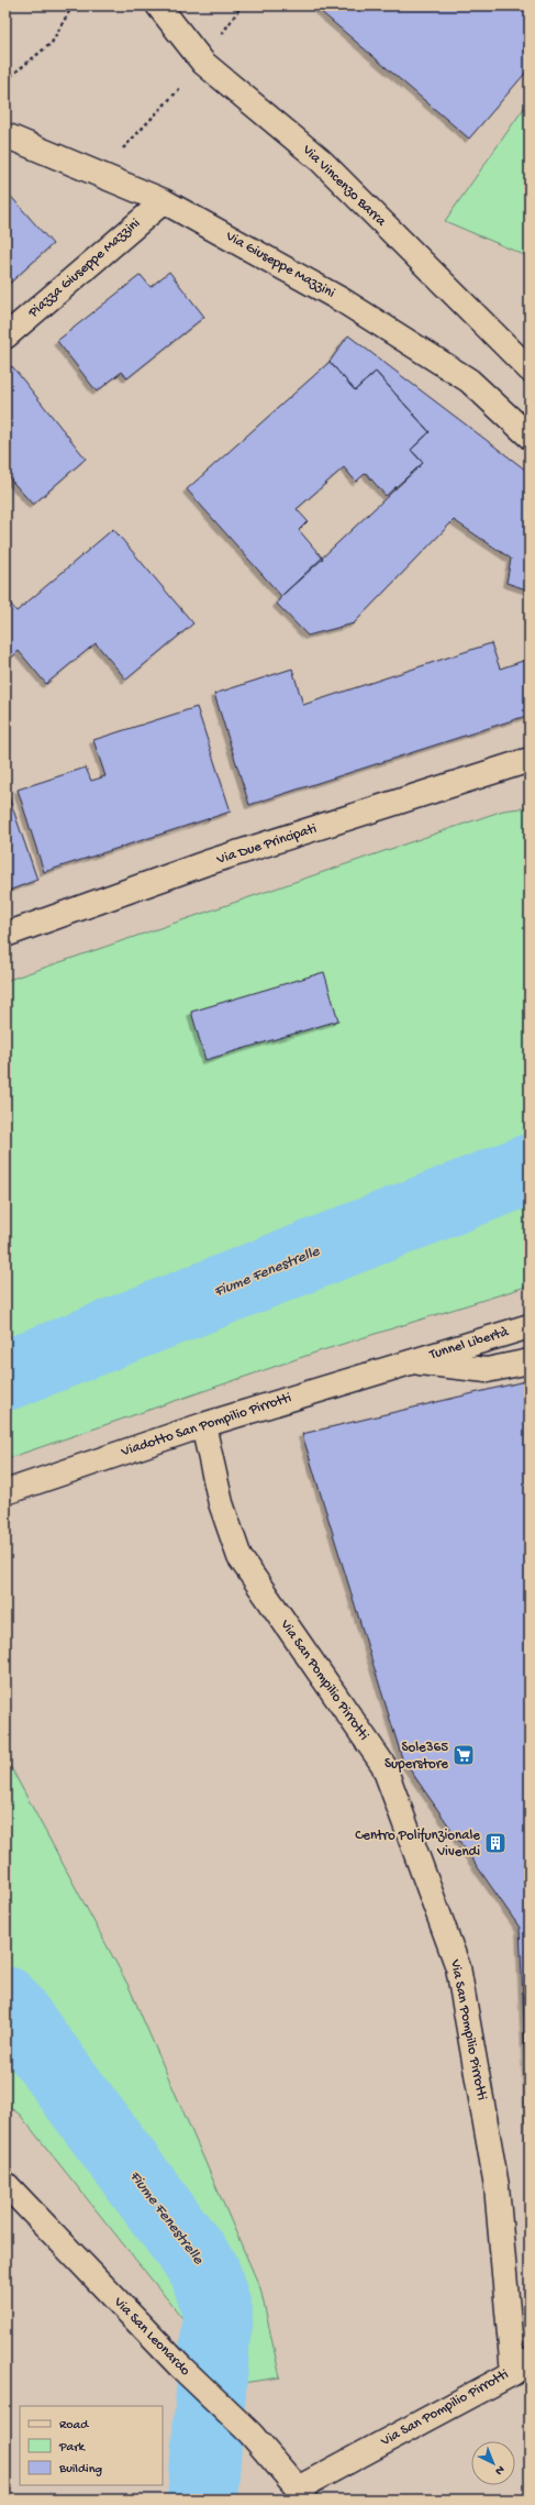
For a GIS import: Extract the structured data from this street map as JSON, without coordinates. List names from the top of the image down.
{
  "streets": {
    "street": [
      "Via Vincenzo Barra",
      "Via Giuseppe Mazzini",
      "Piazza Giuseppe Mazzini",
      "Via Due Principati",
      "Tunnel Libertà",
      "Viadotto San Pompilio Pirrotti",
      "Via San Pompilio Pirrotti",
      "Via San Leonardo"
    ]
  },
  "crossings": [
    ["Via Giuseppe Mazzini", "Piazza Giuseppe Mazzini"],
    ["Tunnel Libertà", "Viadotto San Pompilio Pirrotti"],
    ["Viadotto San Pompilio Pirrotti", "Via San Pompilio Pirrotti"],
    ["Via San Pompilio Pirrotti", "Via San Leonardo"]
  ],
  "water": ["Fiume Fenestrelle"],
  "places": {
    "supermarket": ["Sole365 Superstore"],
    "building": ["Centro Polifunzionale Vivendi"]
  },
  "legend": ["Road", "Park", "Building"],
  "north": "bottom right"
}
